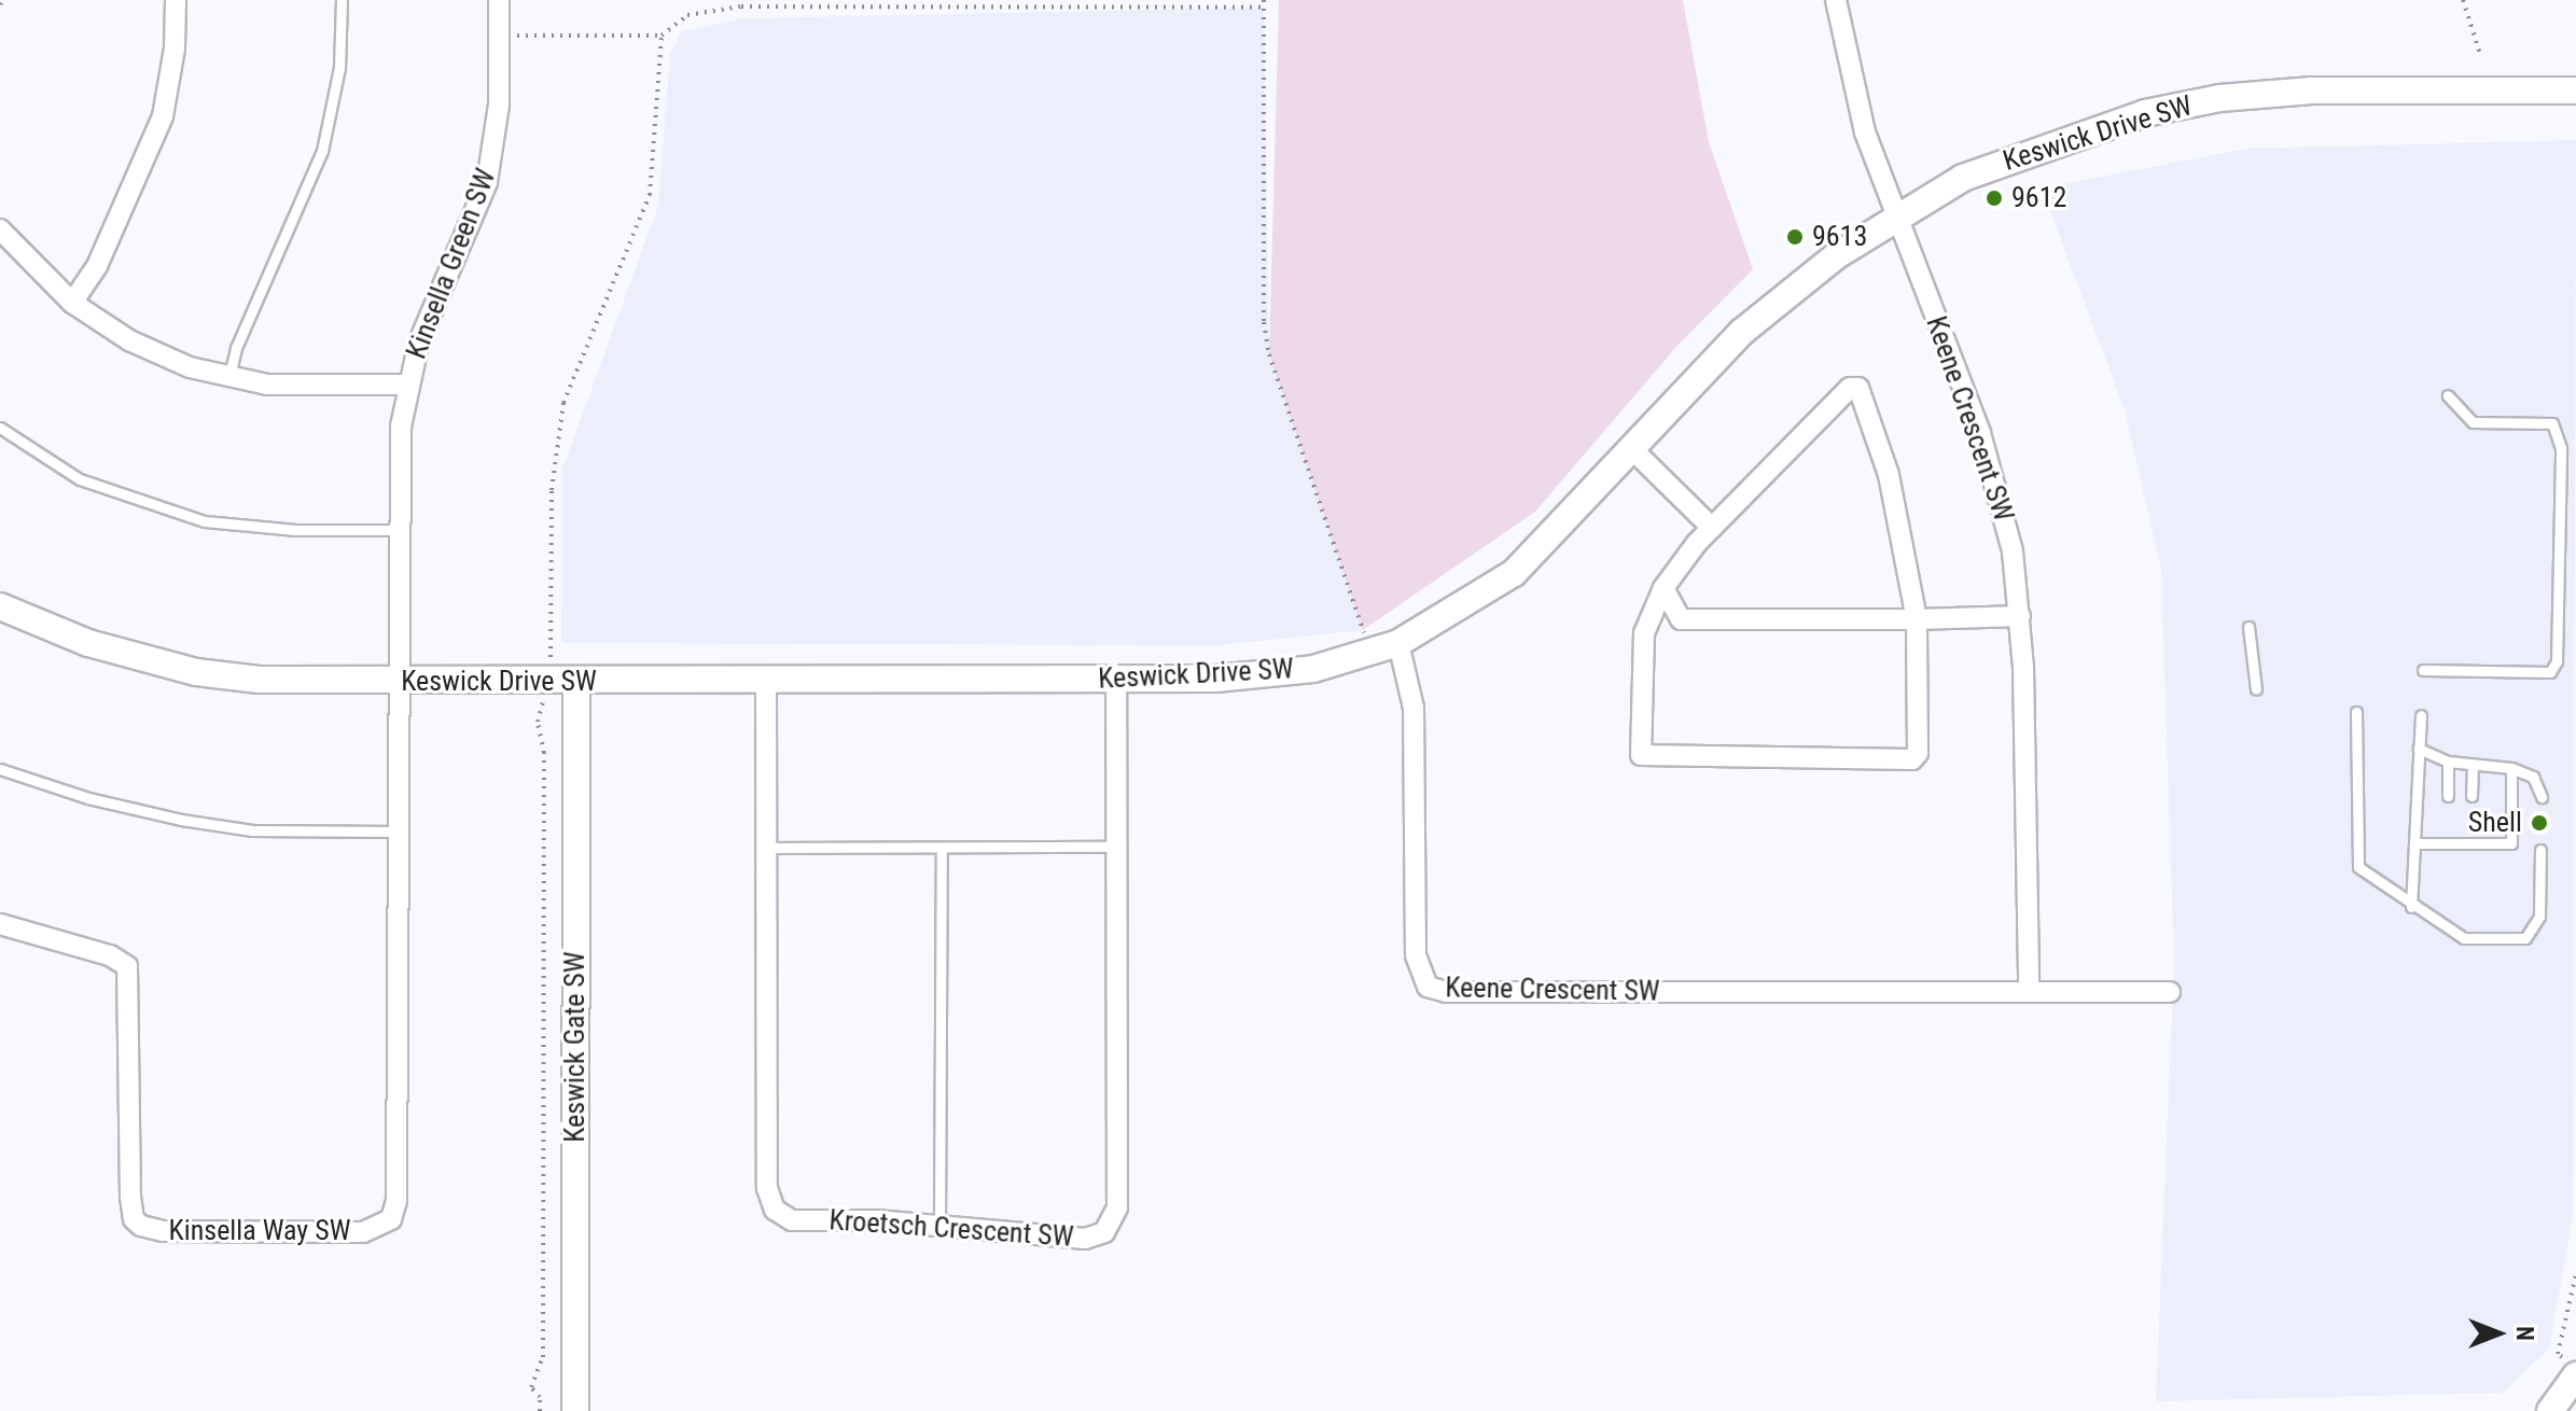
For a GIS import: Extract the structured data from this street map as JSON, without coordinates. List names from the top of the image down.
{
  "streets": {
    "street": [
      "Keswick Drive SW",
      "Kinsella Green SW",
      "Keene Crescent SW",
      "Keswick Gate SW",
      "Kroetsch Crescent SW",
      "Kinsella Way SW"
    ]
  },
  "crossings": [
    ["Keswick Drive SW", "Kinsella Green SW"],
    ["Keswick Drive SW", "Keene Crescent SW"],
    ["Keswick Drive SW", "Keswick Gate SW"],
    ["Keswick Drive SW", "Kroetsch Crescent SW"],
    ["Keswick Drive SW", "Kinsella Way SW"],
    ["Kinsella Green SW", "Kinsella Way SW"]
  ],
  "places": ["9612", "9613", "Shell"],
  "north": "right"
}
